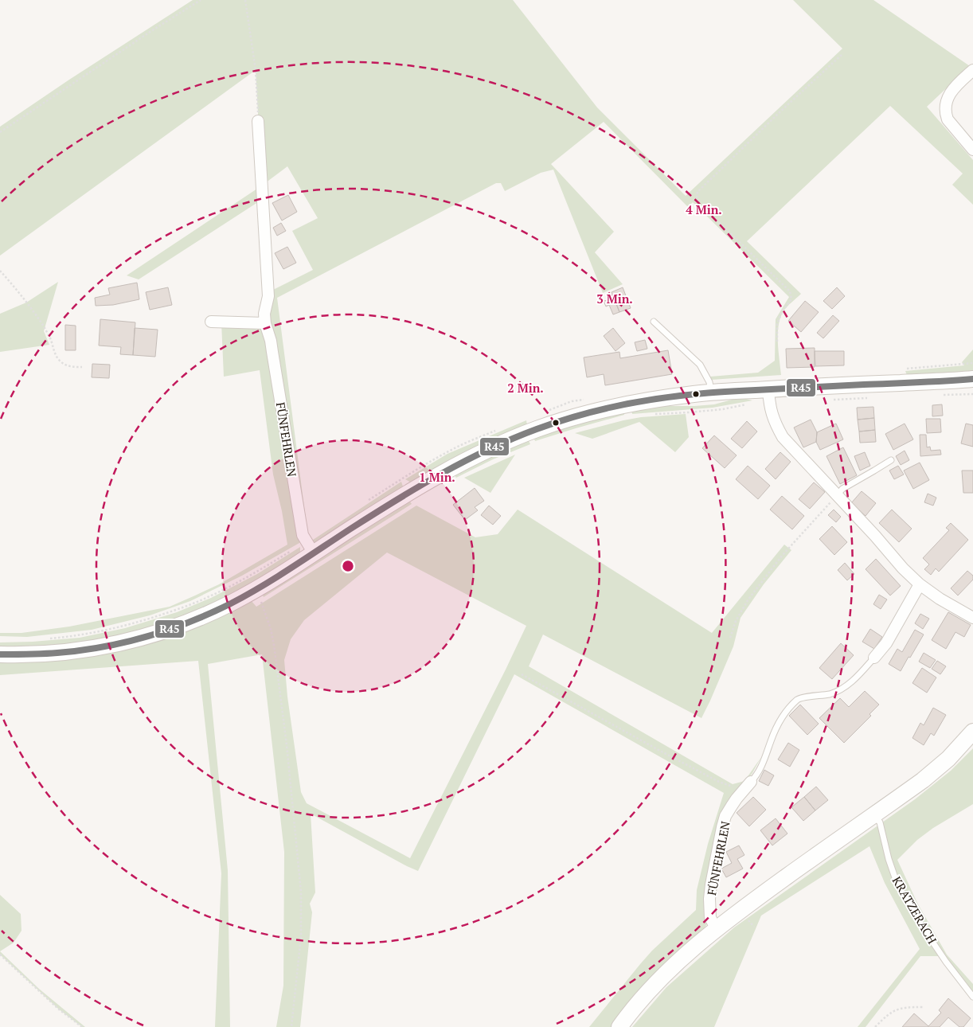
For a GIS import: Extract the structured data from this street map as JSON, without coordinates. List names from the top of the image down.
{
  "streets": {
    "street": ["FÜNFEHRLEN"],
    "lane": ["KRATZERACH"]
  },
  "lines": ["transit line R45"],
  "rings": [
    "4 Min.",
    "3 Min.",
    "2 Min.",
    "1 Min."
  ]
}
